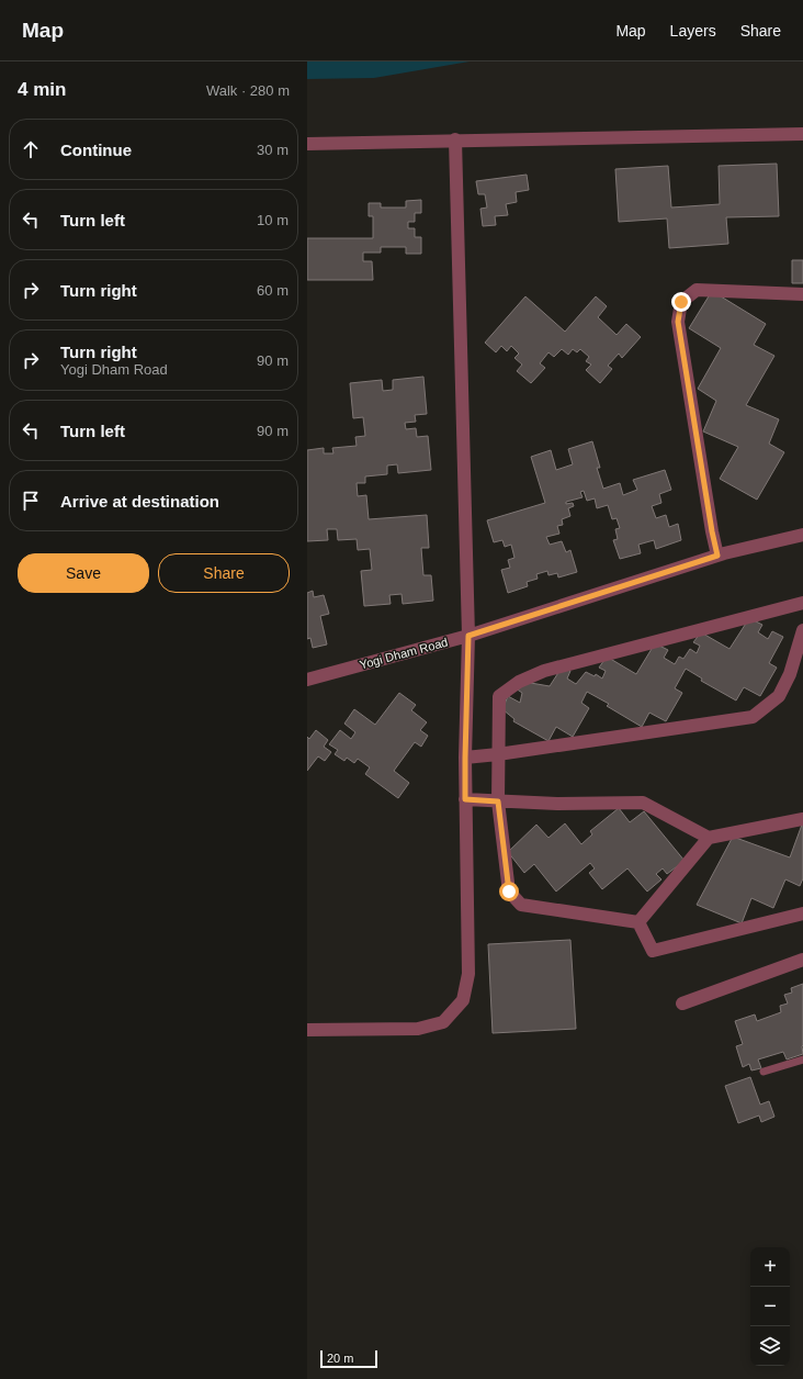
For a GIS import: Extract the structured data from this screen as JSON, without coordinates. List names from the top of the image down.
{
  "streets": {
    "street": ["Yogi Dham Road"]
  },
  "scale_bar": "20 m",
  "page": {
    "header": "Map",
    "nav": ["Map", "Layers", "Share"],
    "heading": ["4 min", "Walk · 280 m"],
    "list": [
      ["Continue", "30 m"],
      ["Turn left", "10 m"],
      ["Turn right", "60 m"],
      ["Turn right", "Yogi Dham Road", "90 m"],
      ["Turn left", "90 m"],
      "Arrive at destination"
    ],
    "buttons": ["Save", "Share"],
    "map_buttons": ["+", "−"],
    "scale": "20 m"
  }
}
